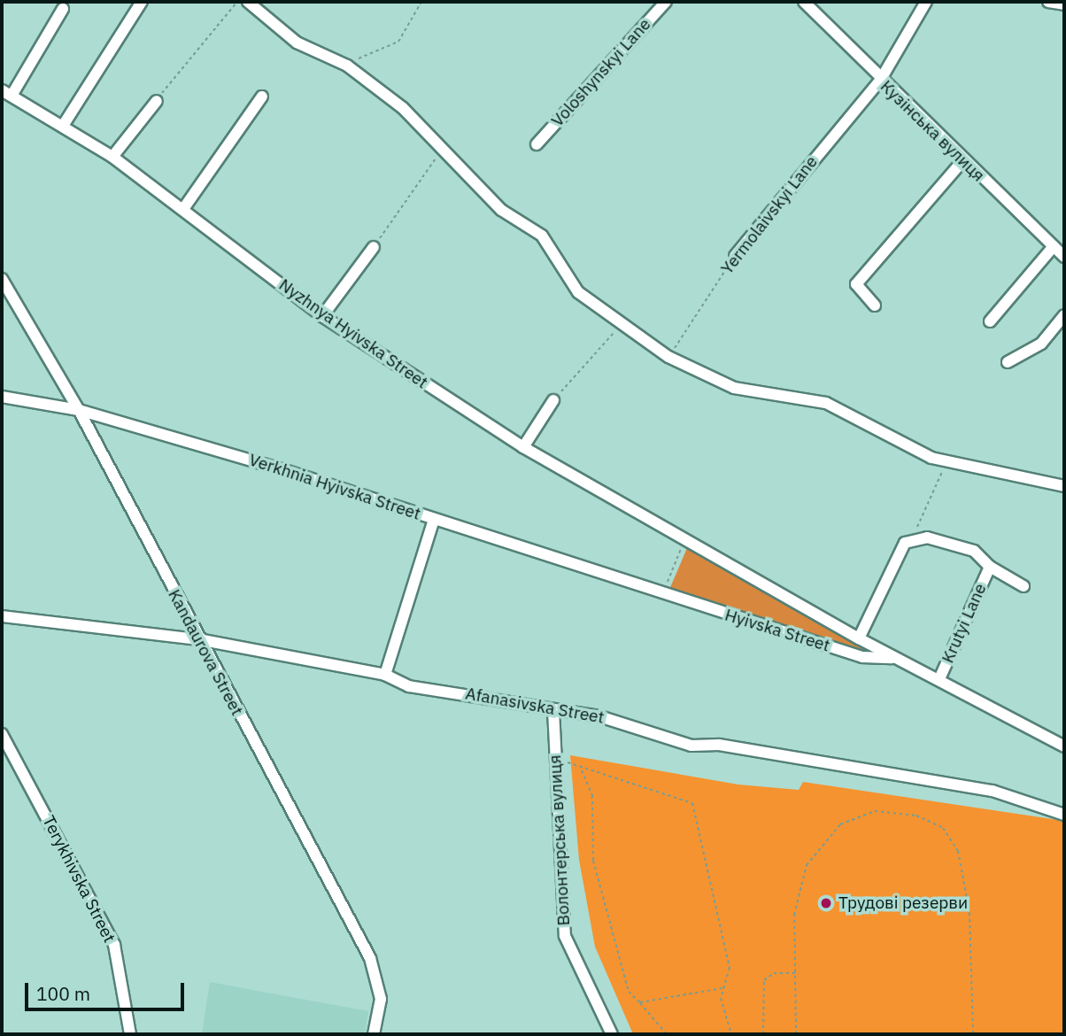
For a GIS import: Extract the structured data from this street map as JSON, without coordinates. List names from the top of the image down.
{
  "streets": {
    "street": [
      "Voloshynskyi Lane",
      "Кузінська вулиця",
      "Yermolaivskyi Lane",
      "Nyzhnya Hyivska Street",
      "Verkhnia Hyivska Street",
      "Krutyi Lane",
      "Hyivska Street",
      "Kandaurova Street",
      "Afanasivska Street",
      "Волонтерська вулиця",
      "Terykhivska Street"
    ]
  },
  "crossings": [
    ["Кузінська вулиця", "Yermolaivskyi Lane"],
    ["Nyzhnya Hyivska Street", "Hyivska Street"],
    ["Verkhnia Hyivska Street", "Hyivska Street"],
    ["Verkhnia Hyivska Street", "Kandaurova Street"],
    ["Krutyi Lane", "Hyivska Street"],
    ["Kandaurova Street", "Afanasivska Street"],
    ["Afanasivska Street", "Волонтерська вулиця"]
  ],
  "places": ["Трудові резерви"],
  "scale_bar": "100 m"
}
